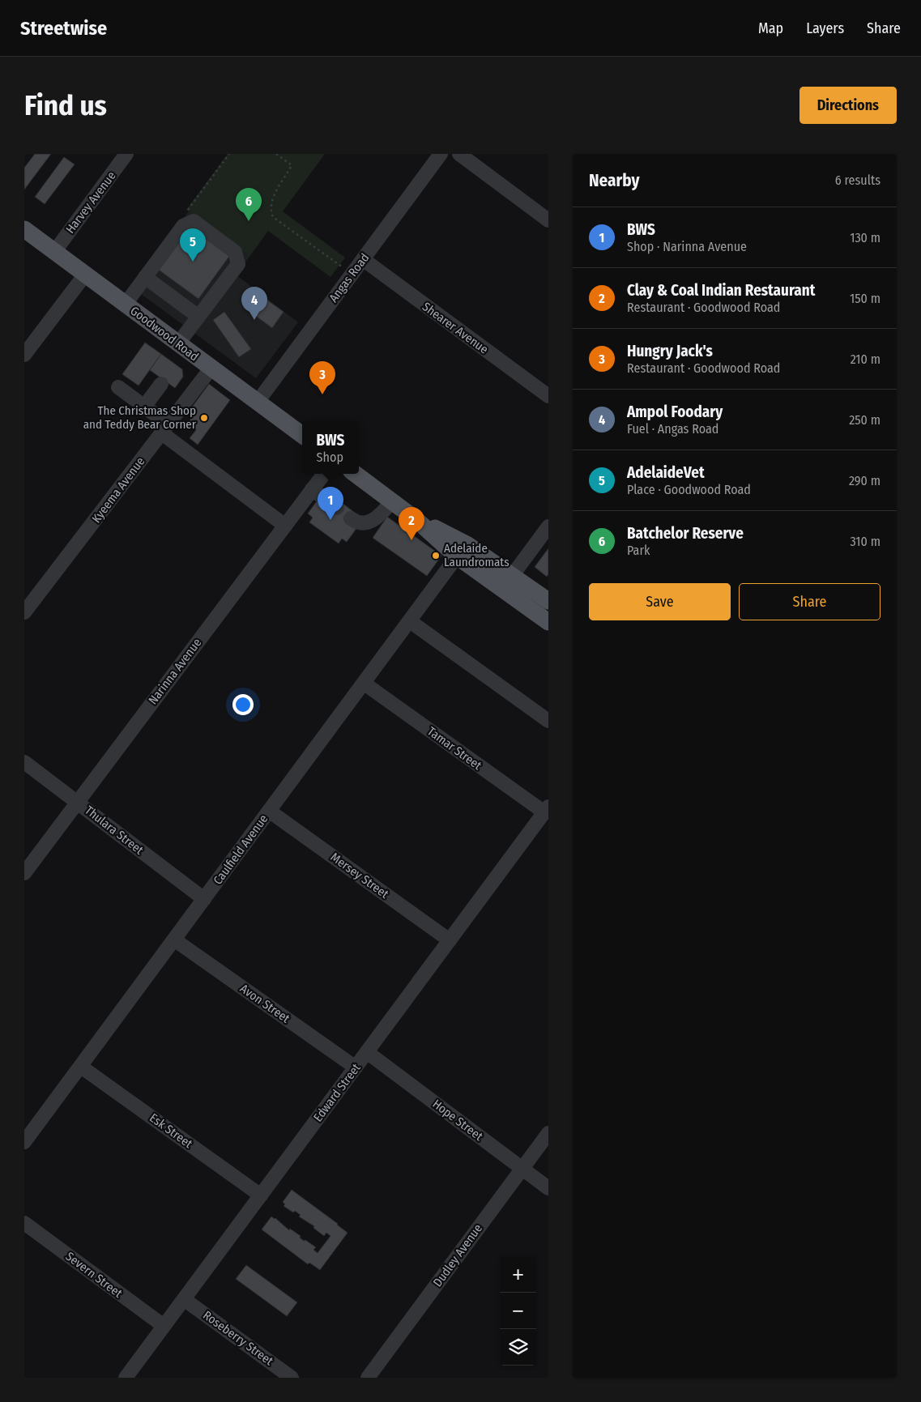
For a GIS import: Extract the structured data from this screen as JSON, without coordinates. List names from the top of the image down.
{
  "streets": {
    "main road": ["Goodwood Road"],
    "street": [
      "Harvey Avenue",
      "Angas Road",
      "Shearer Avenue",
      "Kyeema Avenue",
      "Narinna Avenue",
      "Tamar Street",
      "Thulara Street",
      "Caulfield Avenue",
      "Mersey Street",
      "Avon Street",
      "Edward Street",
      "Hope Street",
      "Esk Street",
      "Dudley Avenue",
      "Severn Street",
      "Roseberry Street"
    ]
  },
  "crossings": [
    ["Harvey Avenue", "Goodwood Road"],
    ["Angas Road", "Shearer Avenue"],
    ["Angas Road", "Goodwood Road"],
    ["Goodwood Road", "Kyeema Avenue"],
    ["Narinna Avenue", "Thulara Street"],
    ["Tamar Street", "Caulfield Avenue"],
    ["Tamar Street", "Edward Street"],
    ["Thulara Street", "Caulfield Avenue"],
    ["Caulfield Avenue", "Mersey Street"],
    ["Caulfield Avenue", "Avon Street"],
    ["Caulfield Avenue", "Esk Street"],
    ["Mersey Street", "Edward Street"],
    ["Avon Street", "Edward Street"],
    ["Edward Street", "Hope Street"],
    ["Edward Street", "Esk Street"],
    ["Edward Street", "Severn Street"],
    ["Edward Street", "Roseberry Street"],
    ["Hope Street", "Dudley Avenue"]
  ],
  "places": ["The Christmas Shop and Teddy Bear Corner", "Adelaide Laundromats"],
  "page": {
    "header": "Streetwise",
    "nav": ["Map", "Layers", "Share"],
    "buttons": [
      "Directions",
      ["Save", "Share"]
    ],
    "title": "Find us",
    "heading": ["Nearby", "6 results"],
    "pins": [
      "6",
      "5",
      "4",
      "3",
      "1",
      "2"
    ],
    "list": [
      {
        "mark": "1",
        "name": "BWS",
        "note": "Shop · Narinna Avenue",
        "value": "130 m"
      },
      {
        "mark": "2",
        "name": "Clay & Coal Indian Restaurant",
        "note": "Restaurant · Goodwood Road",
        "value": "150 m"
      },
      {
        "mark": "3",
        "name": "Hungry Jack's",
        "note": "Restaurant · Goodwood Road",
        "value": "210 m"
      },
      {
        "mark": "4",
        "name": "Ampol Foodary",
        "note": "Fuel · Angas Road",
        "value": "250 m"
      },
      {
        "mark": "5",
        "name": "AdelaideVet",
        "note": "Place · Goodwood Road",
        "value": "290 m"
      },
      {
        "mark": "6",
        "name": "Batchelor Reserve",
        "note": "Park",
        "value": "310 m"
      }
    ],
    "popup": ["BWS", "Shop"],
    "map_buttons": ["+", "−"]
  }
}
